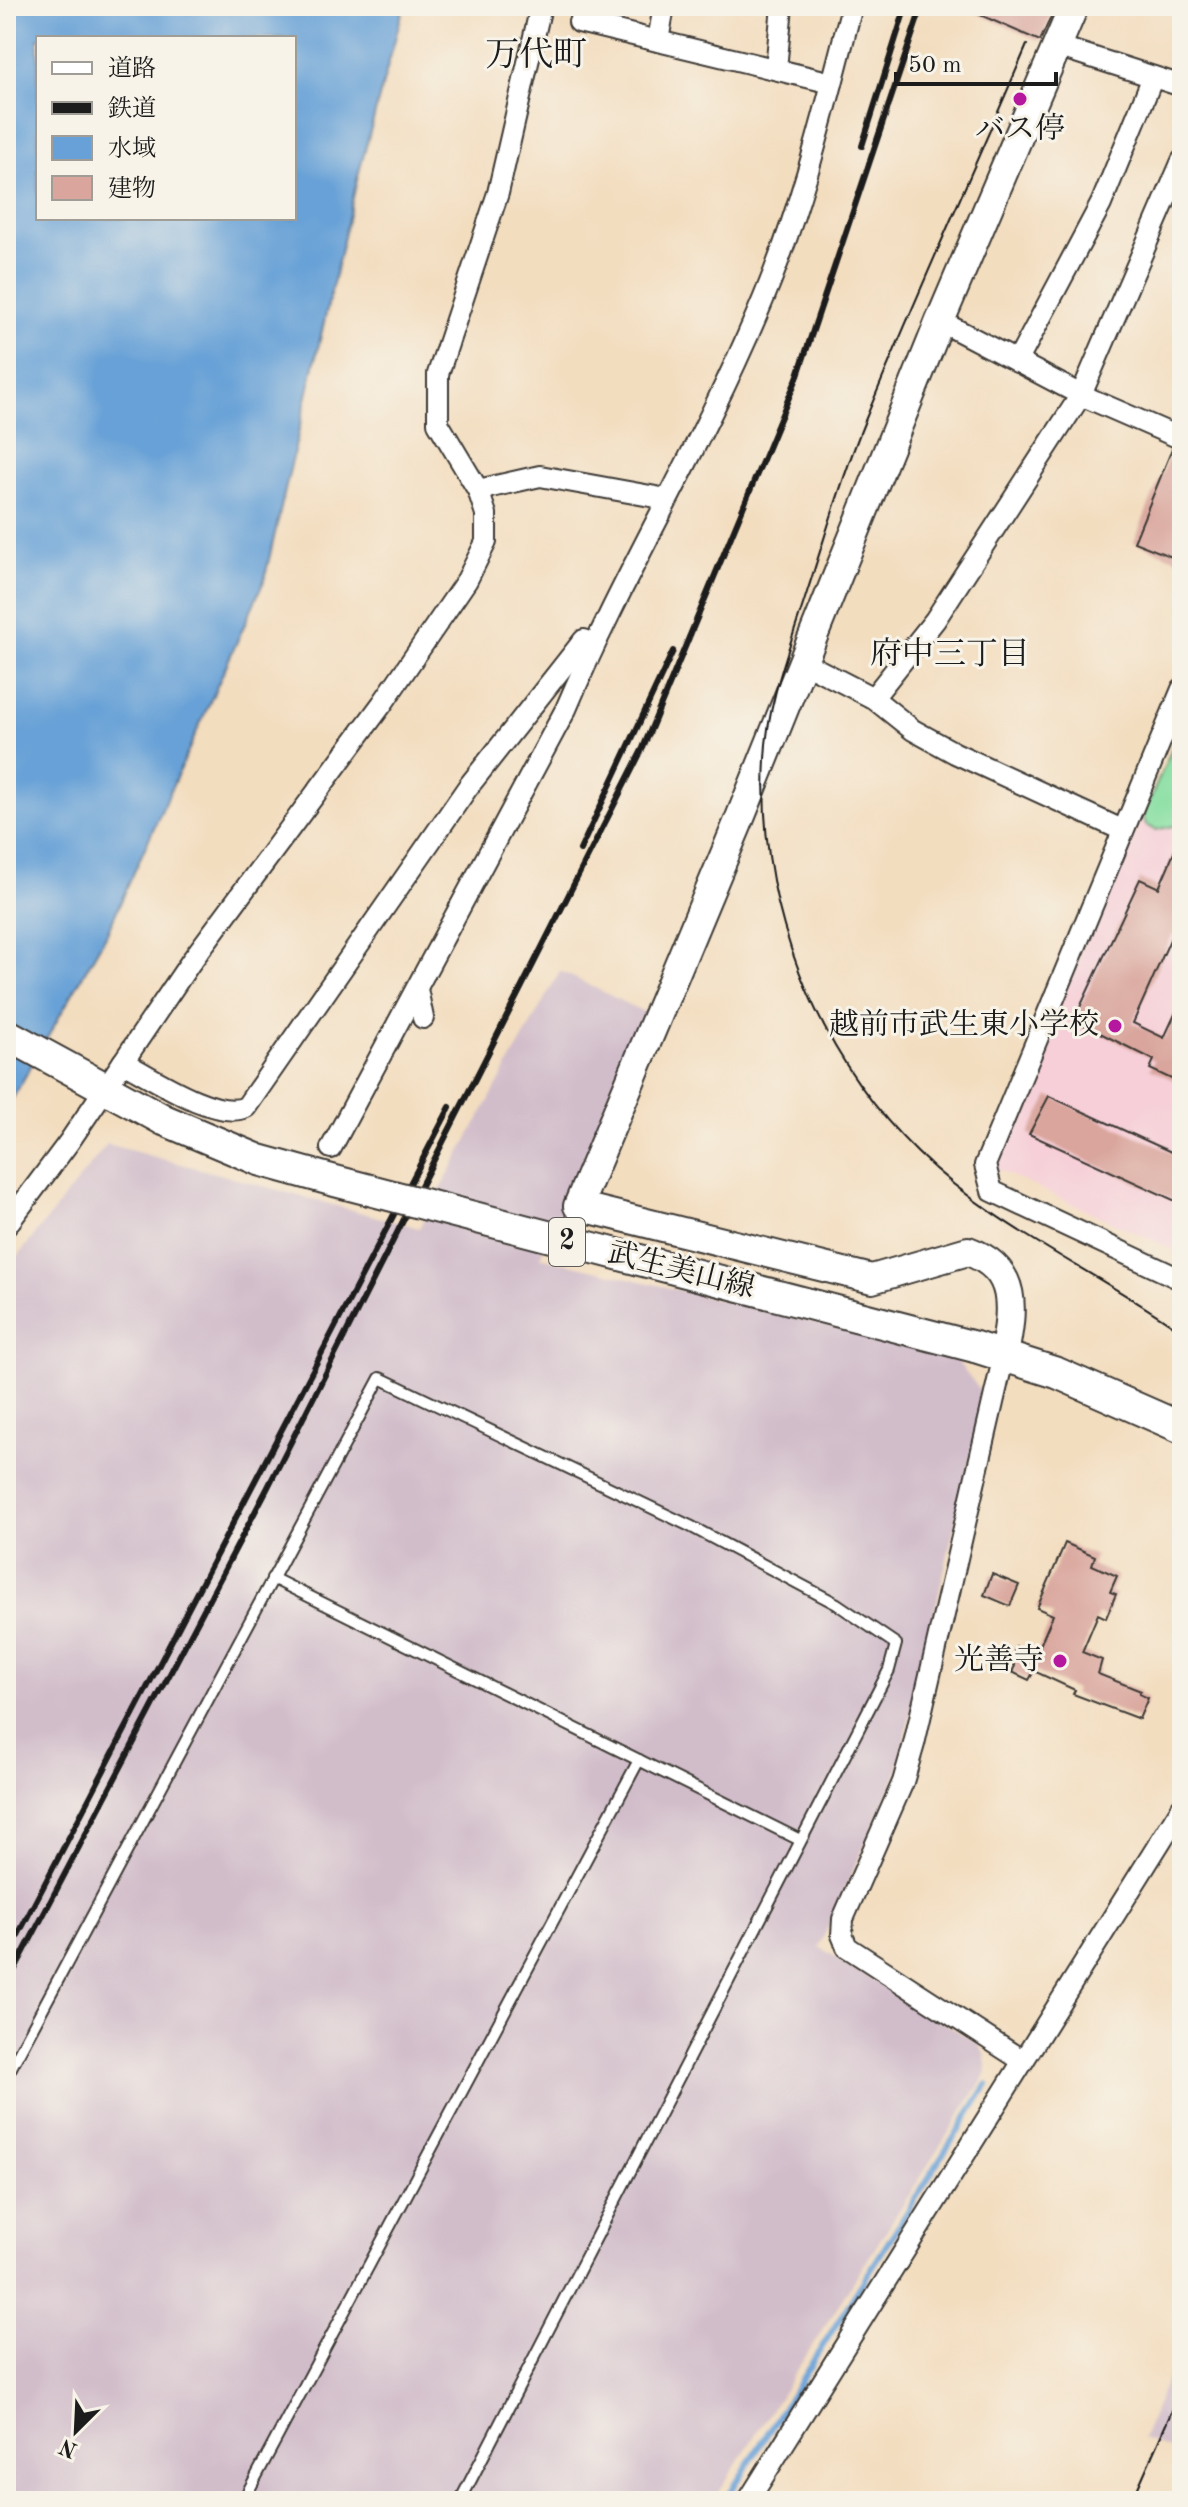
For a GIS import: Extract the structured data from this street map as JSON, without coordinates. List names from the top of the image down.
{
  "streets": {
    "main road": ["2", "武生美山線"]
  },
  "districts": ["万代町", "府中三丁目"],
  "places": ["バス停", "越前市武生東小学校", "光善寺"],
  "legend": [
    "道路",
    "鉄道",
    "水域",
    "建物"
  ],
  "scale_bar": "50 m",
  "north": "bottom left"
}
